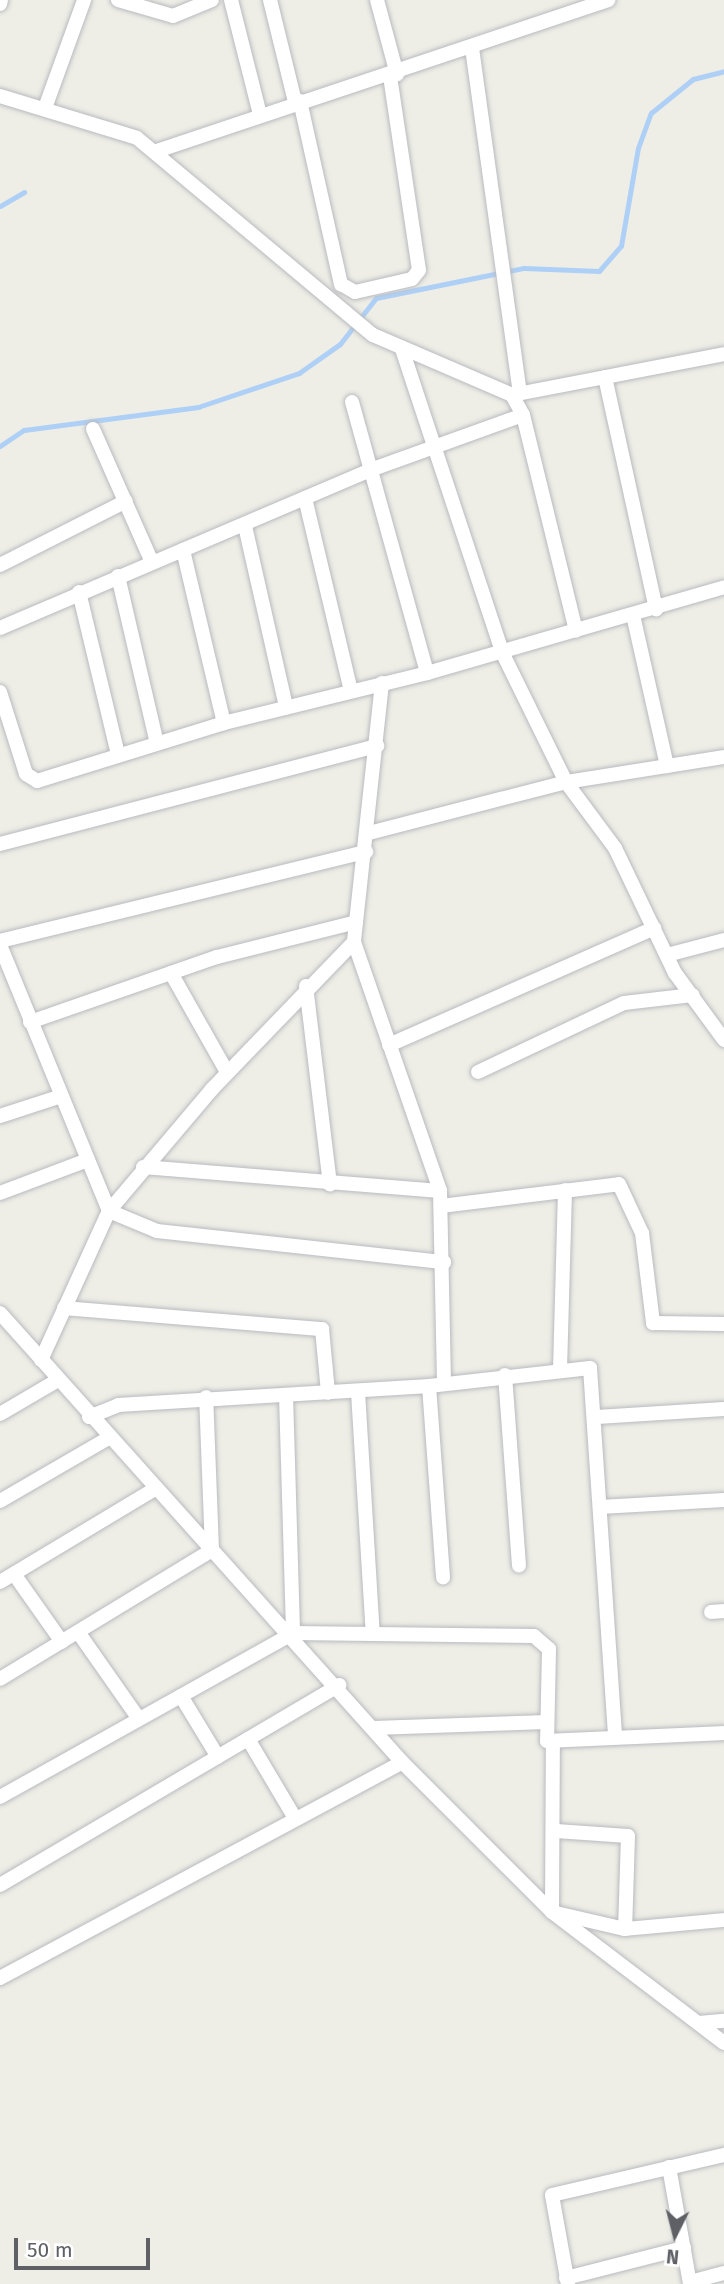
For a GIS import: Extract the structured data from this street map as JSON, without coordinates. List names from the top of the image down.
{
  "scale_bar": "50 m",
  "north": "bottom"
}
